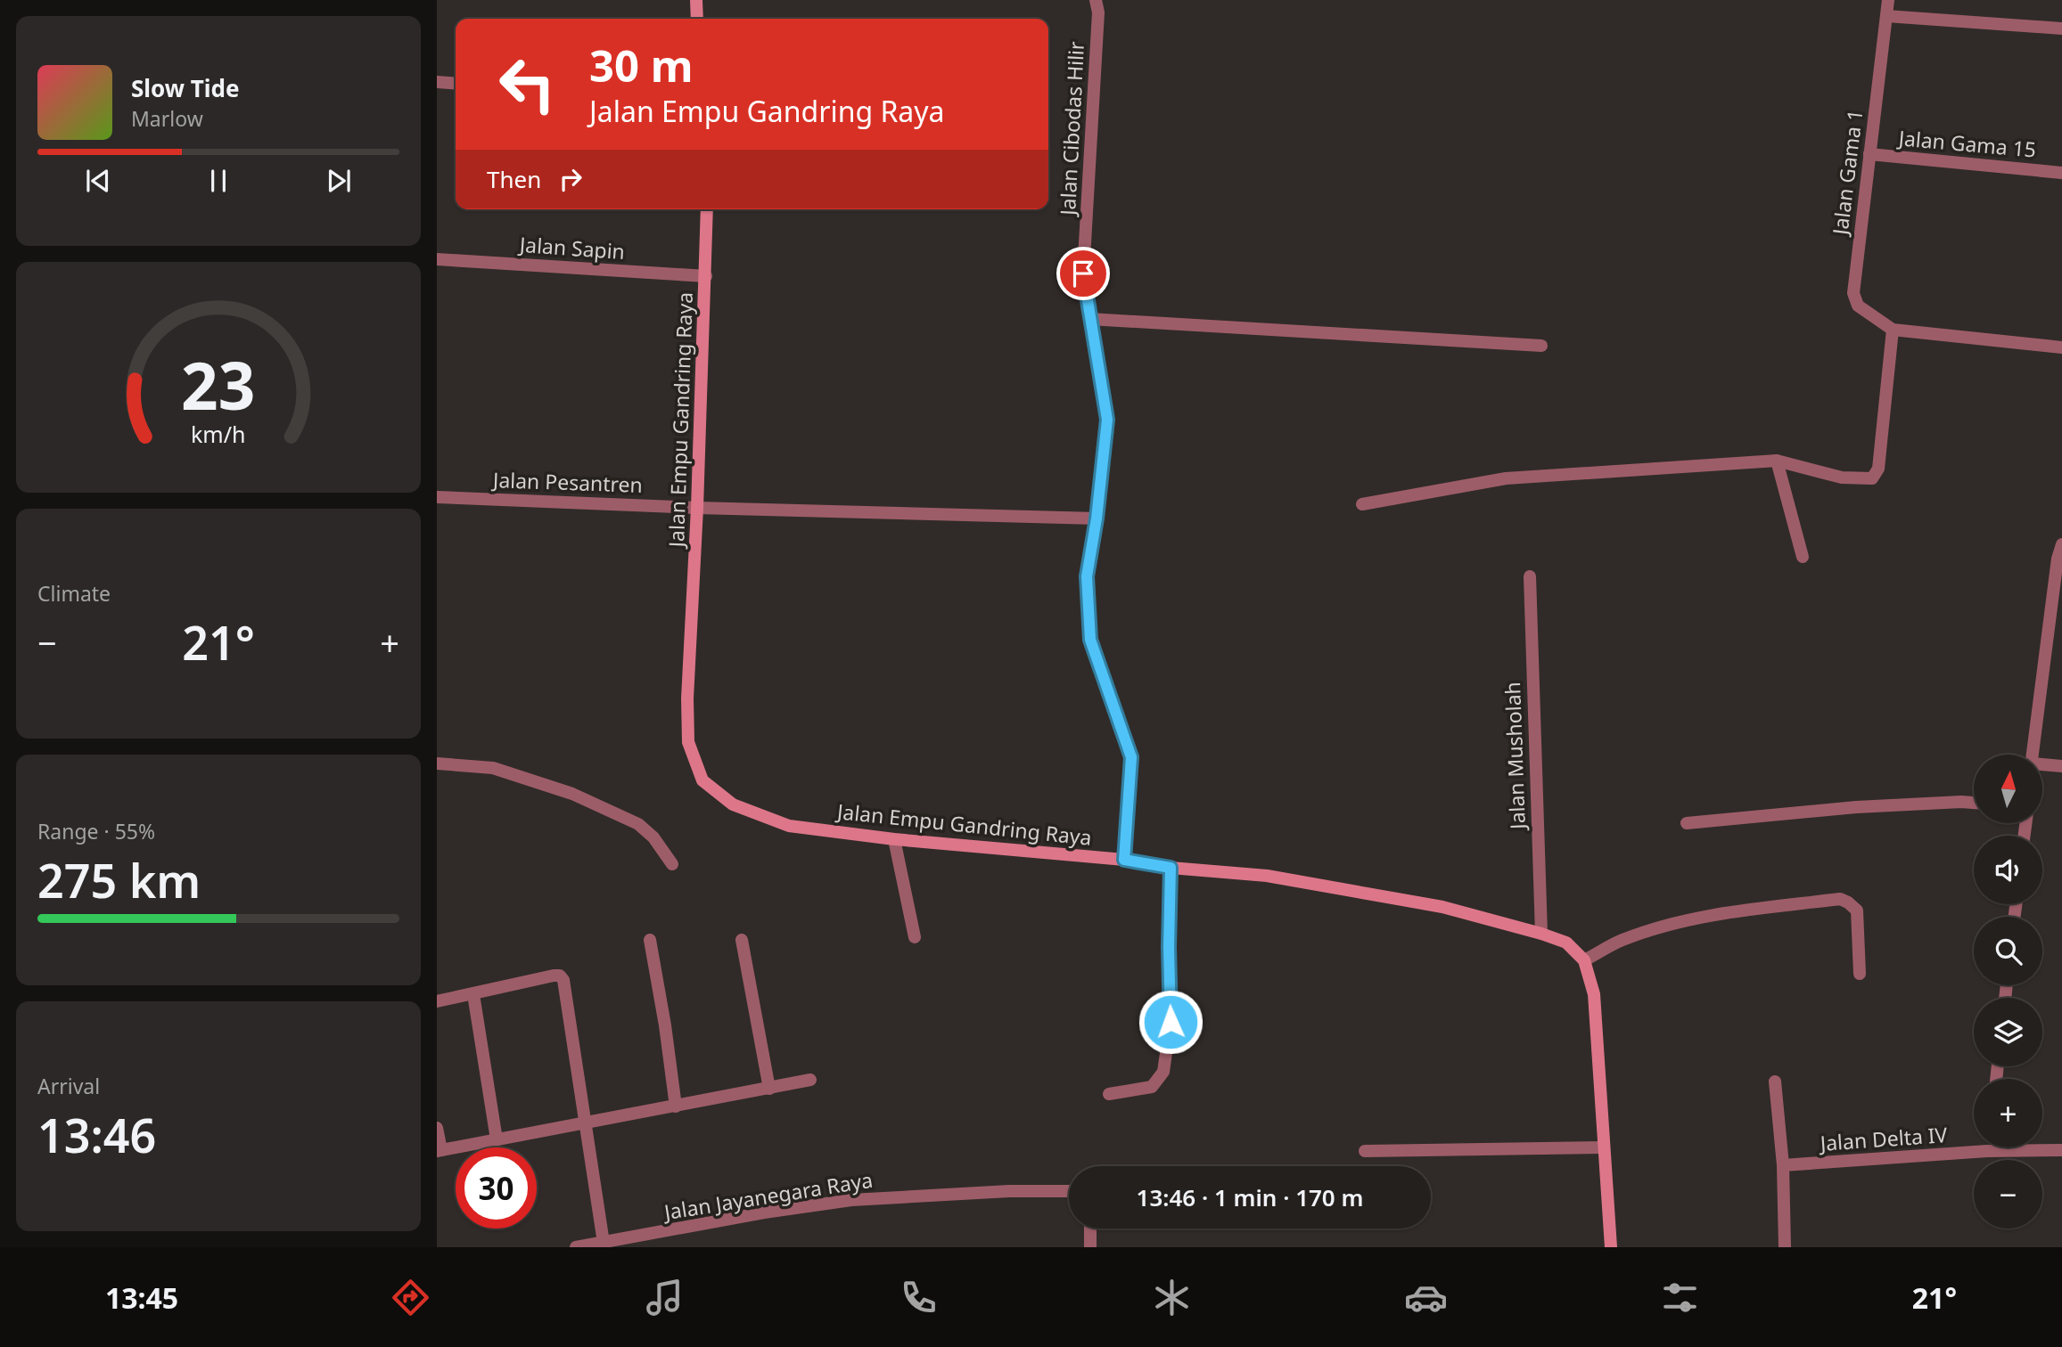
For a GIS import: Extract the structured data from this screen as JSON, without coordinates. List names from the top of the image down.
{
  "streets": {
    "street": [
      "Jalan Cibodas Hilir",
      "Jalan Gama 15",
      "Jalan Gama 1",
      "Jalan Sapin",
      "Jalan Empu Gandring Raya",
      "Jalan Pesantren",
      "Jalan Musholah",
      "Jalan Delta IV",
      "Jalan Jayanegara Raya"
    ]
  },
  "crossings": [
    ["Jalan Cibodas Hilir", "Jalan Empu Gandring Raya"],
    ["Jalan Gama 15", "Jalan Gama 1"],
    ["Jalan Sapin", "Jalan Empu Gandring Raya"],
    ["Jalan Empu Gandring Raya", "Jalan Pesantren"],
    ["Jalan Empu Gandring Raya", "Jalan Musholah"]
  ],
  "north": "top",
  "page": {
    "turn": ["30 m", "Jalan Empu Gandring Raya"],
    "song": ["Slow Tide", "Marlow"],
    "then": "Then",
    "tile": [
      "Climate",
      ["Range · 55%", "275 km"],
      ["Arrival", "13:46"]
    ],
    "heat": ["−", "21°", "+"],
    "map_buttons": ["+", "−"],
    "limit": "30",
    "trip": "13:46 · 1 min · 170 m",
    "tabs": ["13:45", "21°"],
    "gauge": ["23", "km/h"]
  }
}
